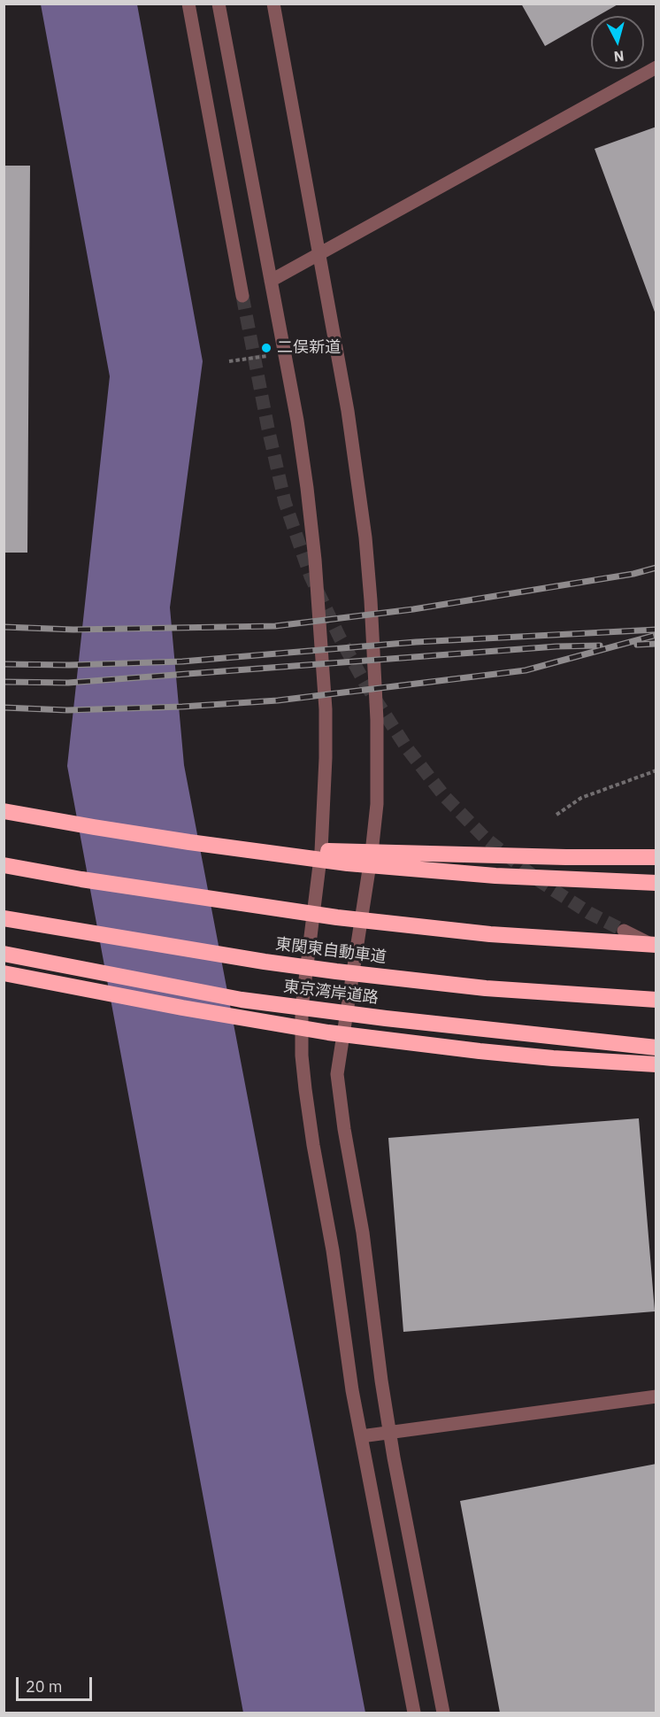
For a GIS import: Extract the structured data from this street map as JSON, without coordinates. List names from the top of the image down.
{
  "streets": {
    "highway": ["東関東自動車道", "東京湾岸道路"]
  },
  "places": ["二俣新道"],
  "scale_bar": "20 m",
  "north": "bottom"
}
